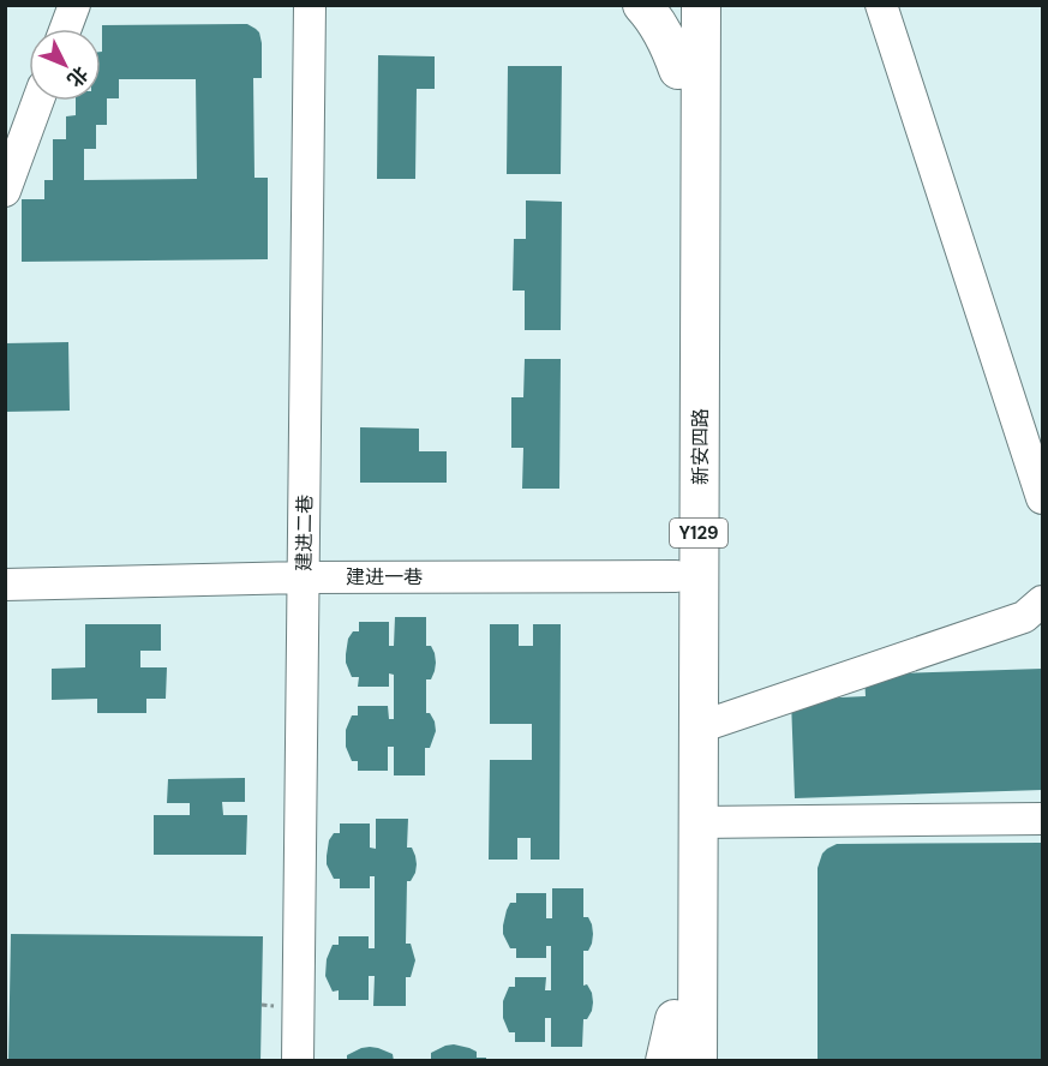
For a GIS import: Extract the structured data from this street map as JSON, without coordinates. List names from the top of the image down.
{
  "streets": {
    "main road": ["新安四路", "Y129"],
    "lane": ["建进二巷", "建进一巷"]
  },
  "crossings": [
    ["新安四路", "建进一巷"],
    ["建进二巷", "建进一巷"]
  ],
  "north": "bottom right"
}
